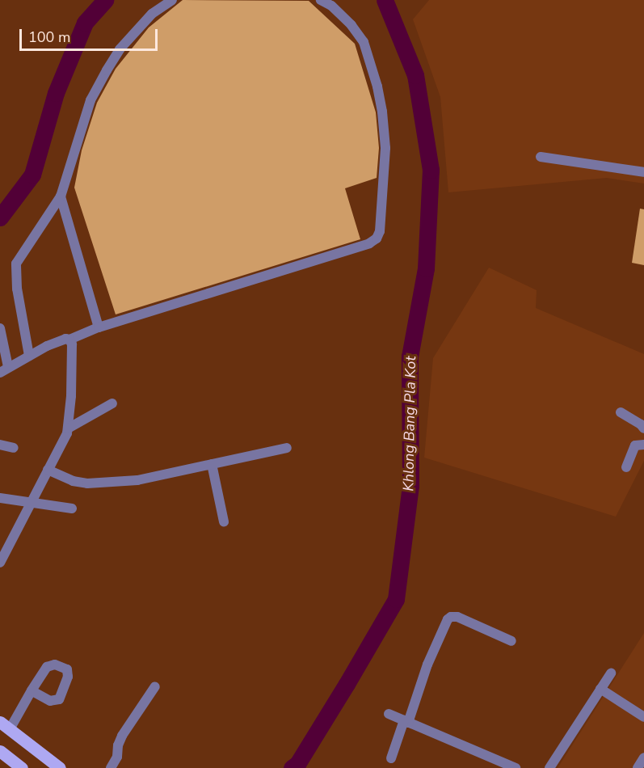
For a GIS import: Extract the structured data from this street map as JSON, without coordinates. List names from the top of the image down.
{
  "water": ["Khlong Bang Pla Kot"],
  "scale_bar": "100 m"
}
